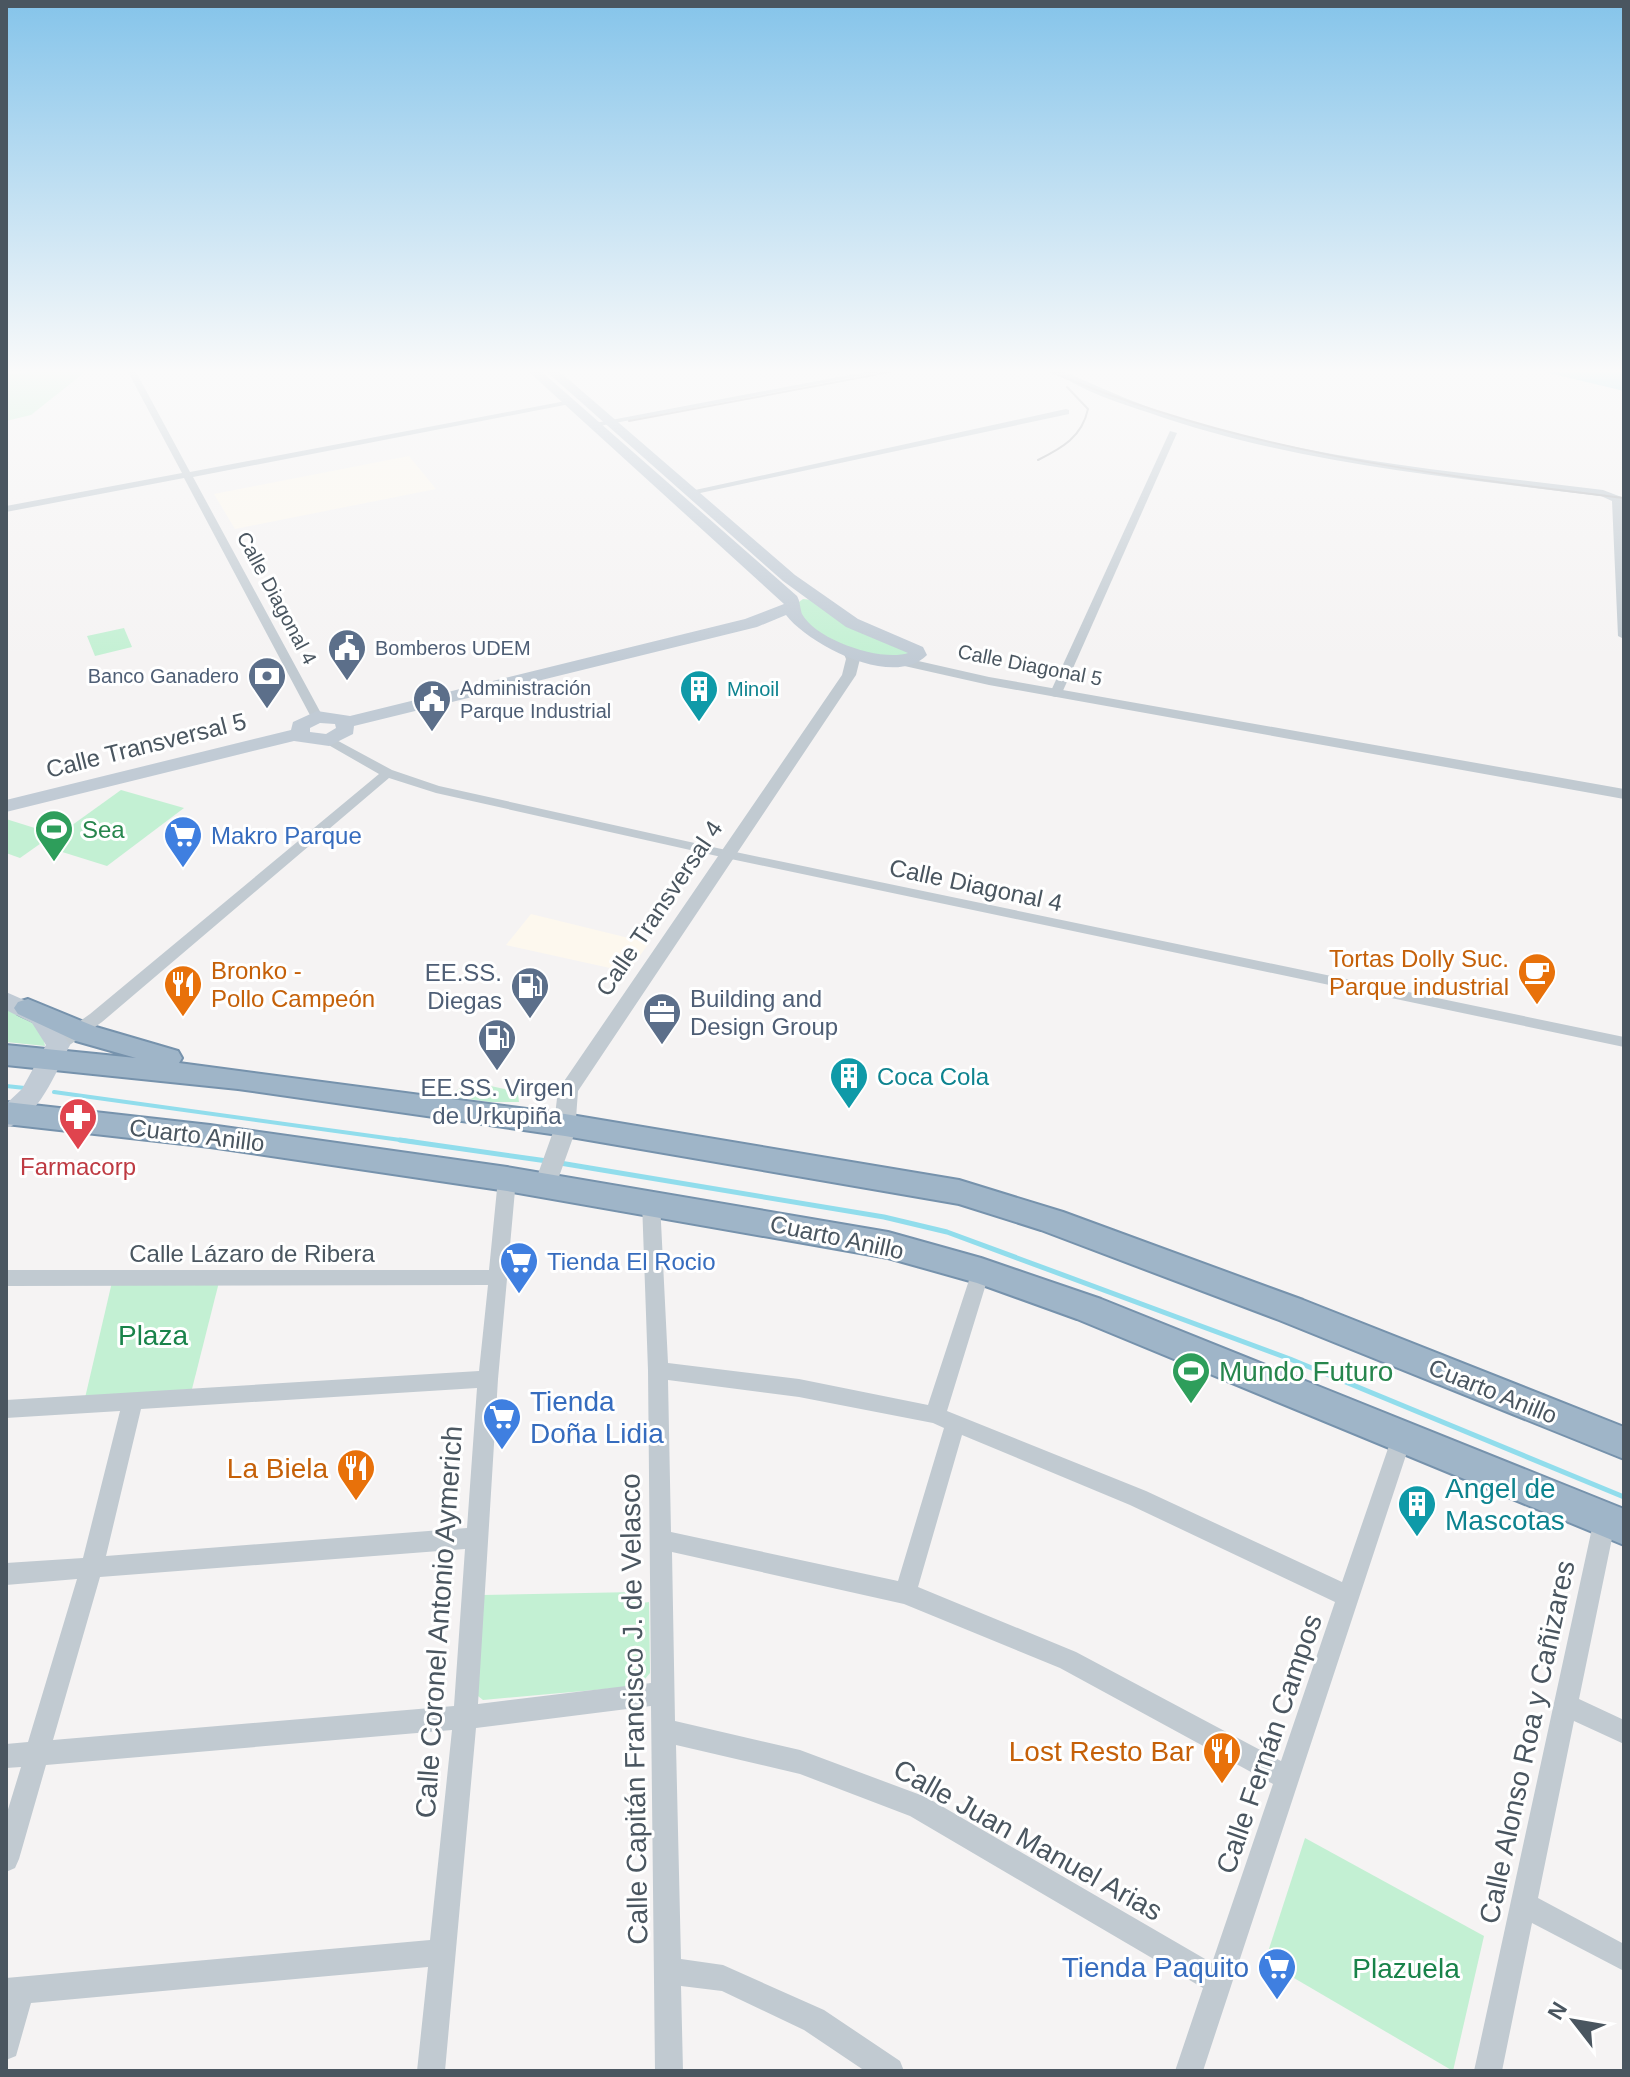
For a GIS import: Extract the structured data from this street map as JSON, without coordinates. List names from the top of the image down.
{
  "streets": {
    "highway": ["Cuarto Anillo"],
    "main road": ["Calle Diagonal 5", "Calle Transversal 5"],
    "street": [
      "Calle Diagonal 4",
      "Calle Transversal 4",
      "Calle Lázaro de Ribera",
      "Calle Coronel Antonio Aymerich",
      "Calle Capitán Francisco J. de Velasco",
      "Calle Alonso Roa y Cañizares",
      "Calle Fernán Campos",
      "Calle Juan Manuel Arias"
    ]
  },
  "crossings": [
    ["Calle Diagonal 4", "Calle Transversal 4"],
    ["Calle Transversal 4", "Cuarto Anillo"],
    ["Cuarto Anillo", "Calle Coronel Antonio Aymerich"],
    ["Cuarto Anillo", "Calle Capitán Francisco J. de Velasco"],
    ["Cuarto Anillo", "Calle Alonso Roa y Cañizares"],
    ["Cuarto Anillo", "Calle Fernán Campos"],
    ["Calle Lázaro de Ribera", "Calle Coronel Antonio Aymerich"],
    ["Calle Capitán Francisco J. de Velasco", "Calle Juan Manuel Arias"],
    ["Calle Fernán Campos", "Calle Juan Manuel Arias"]
  ],
  "parks": ["Plaza", "Plazuela"],
  "places": {
    "public building": ["Bomberos UDEM", "Administración Parque Industrial"],
    "bank": ["Banco Ganadero"],
    "building": ["Minoil", "Coca Cola", "Angel de Mascotas"],
    "sports": ["Sea", "Mundo Futuro"],
    "supermarket": [
      "Makro Parque",
      "Tienda El Rocio",
      "Tienda Doña Lidia",
      "Tienda Paquito"
    ],
    "cafe": ["Tortas Dolly Suc. Parque industrial"],
    "restaurant": ["Bronko - Pollo Campeón", "La Biela", "Lost Resto Bar"],
    "fuel station": ["EE.SS. Diegas", "EE.SS. Virgen de Urkupiña"],
    "office": ["Building and Design Group"],
    "pharmacy": ["Farmacorp"]
  },
  "north": "top left"
}
